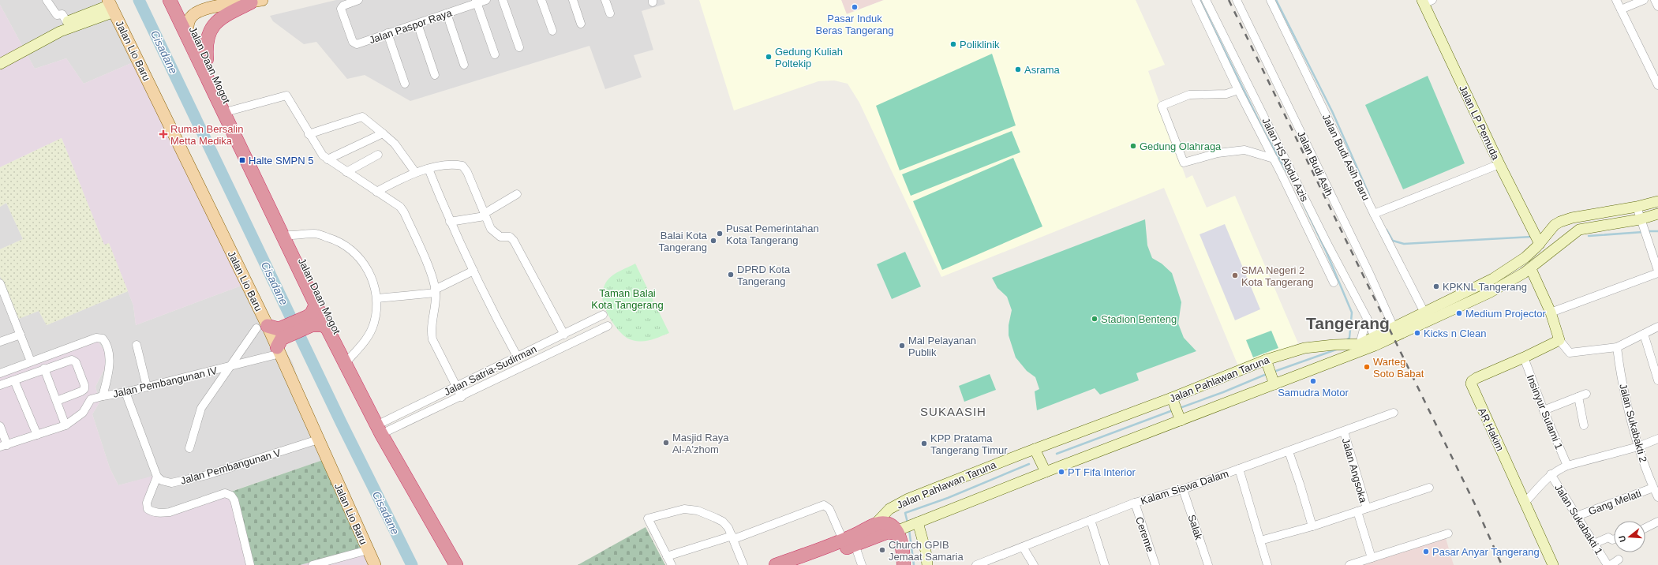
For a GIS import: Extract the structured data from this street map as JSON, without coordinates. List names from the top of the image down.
{
  "streets": {
    "highway": ["Jalan Daan Mogot", "Jalan Pahlawan Taruna"],
    "main road": ["Jalan Lio Baru", "Jalan LP Pemuda", "AR Hakim"],
    "street": [
      "Jalan Paspor Raya",
      "Jalan Budi Asih Baru",
      "Jalan HS Abdul Azis",
      "Jalan Budi Asih",
      "Jalan Satria-Sudirman",
      "Jalan Pembangunan IV",
      "Insinyur Sutami 1",
      "Jalan Sukabakti 2",
      "Jalan Pembangunan V",
      "Jalan Angsoka",
      "Kalam Siswa Dalam",
      "Gang Melati",
      "Jalan Sukabakti 1",
      "Salak",
      "Cereme"
    ]
  },
  "crossings": [
    ["Jalan Lio Baru", "Jalan Pembangunan IV"],
    ["Jalan Lio Baru", "Jalan Pembangunan V"],
    ["Jalan Daan Mogot", "Jalan Satria-Sudirman"],
    ["Jalan LP Pemuda", "Jalan Pahlawan Taruna"],
    ["Jalan Budi Asih Baru", "Jalan Pahlawan Taruna"],
    ["Jalan HS Abdul Azis", "Jalan Pahlawan Taruna"],
    ["Jalan Budi Asih", "Jalan Pahlawan Taruna"],
    ["Insinyur Sutami 1", "AR Hakim"],
    ["Jalan Sukabakti 2", "Gang Melati"],
    ["Jalan Angsoka", "Kalam Siswa Dalam"],
    ["Kalam Siswa Dalam", "Salak"],
    ["Kalam Siswa Dalam", "Cereme"],
    ["Gang Melati", "Jalan Sukabakti 1"]
  ],
  "districts": ["Tangerang", "SUKAASIH"],
  "water": ["Cisadane"],
  "parks": ["Taman Balai Kota Tangerang"],
  "places": {
    "other": [
      "Pasar Induk Beras Tangerang",
      "Poliklinik",
      "Gedung Kuliah Poltekip",
      "Asrama",
      "Gedung Olahraga",
      "Pusat Pemerintahan Kota Tangerang",
      "Balai Kota Tangerang",
      "DPRD Kota Tangerang",
      "SMA Negeri 2 Kota Tangerang",
      "KPKNL Tangerang",
      "Medium Projector",
      "Stadion Benteng",
      "Kicks n Clean",
      "Mal Pelayanan Publik",
      "Warteg Soto Babat",
      "Samudra Motor",
      "Masjid Raya Al-A'zhom",
      "KPP Pratama Tangerang Timur",
      "PT Fifa Interior",
      "Church GPIB Jemaat Samaria",
      "Pasar Anyar Tangerang"
    ],
    "health": ["Rumah Bersalin Metta Medika"],
    "transit": ["Halte SMPN 5"]
  },
  "north": "left"
}
